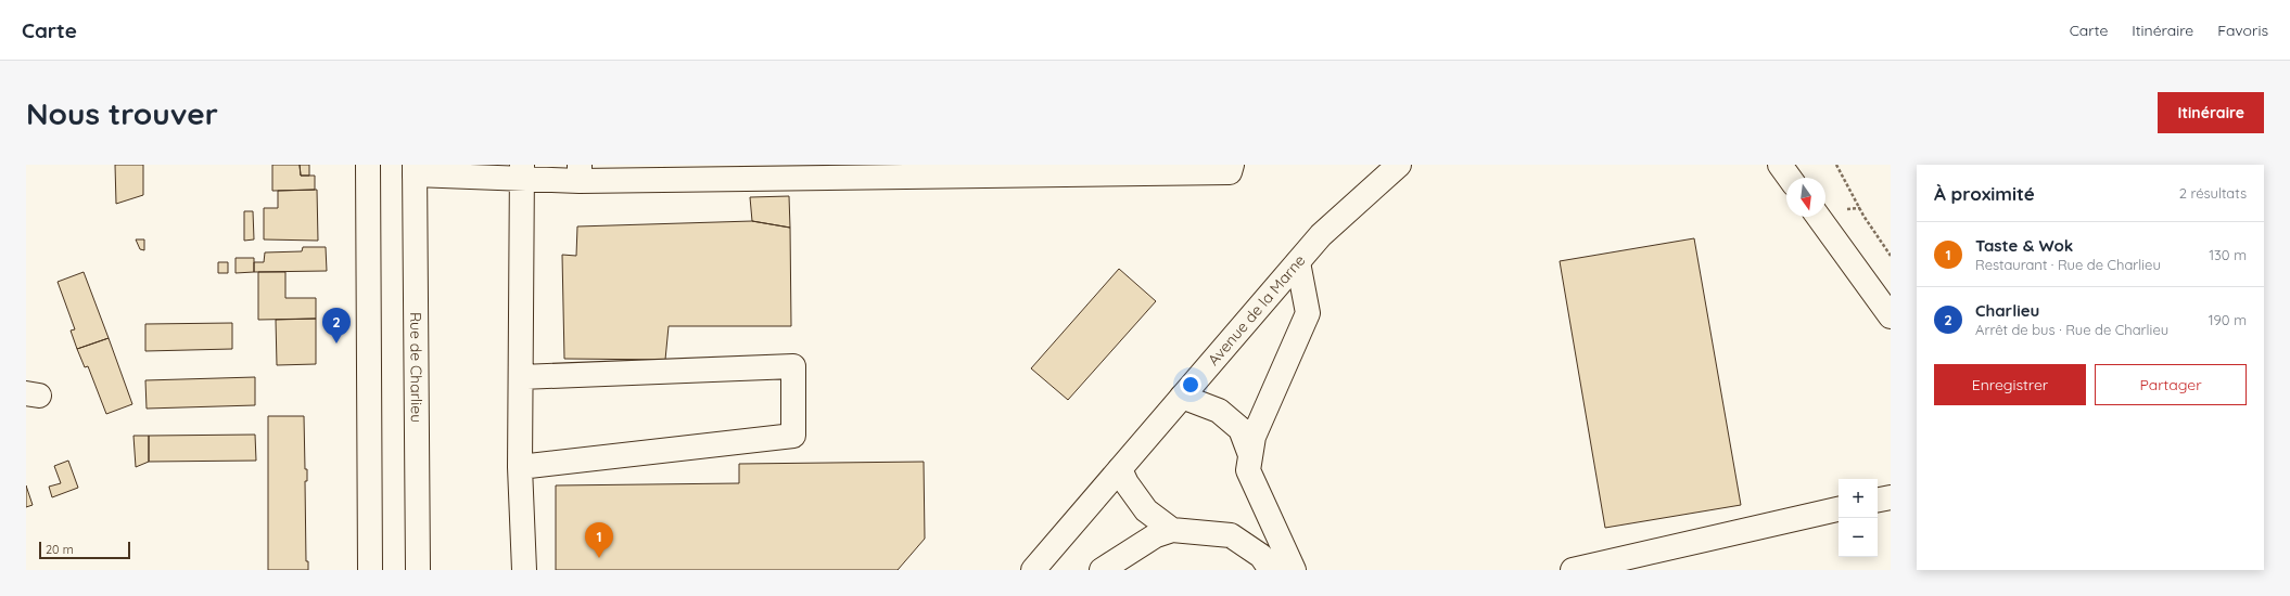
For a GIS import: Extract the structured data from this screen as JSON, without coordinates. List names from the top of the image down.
{
  "streets": {
    "main road": ["Avenue de la Marne", "Rue de Charlieu"]
  },
  "scale_bar": "20 m",
  "north": "bottom",
  "page": {
    "header": "Carte",
    "nav": ["Carte", "Itinéraire", "Favoris"],
    "buttons": [
      "Itinéraire",
      ["Enregistrer", "Partager"]
    ],
    "title": "Nous trouver",
    "heading": ["À proximité", "2 résultats"],
    "list": [
      {
        "mark": "1",
        "name": "Taste & Wok",
        "note": "Restaurant · Rue de Charlieu",
        "value": "130 m"
      },
      {
        "mark": "2",
        "name": "Charlieu",
        "note": "Arrêt de bus · Rue de Charlieu",
        "value": "190 m"
      }
    ],
    "pins": ["2", "1"],
    "map_buttons": ["+", "−"],
    "scale": "20 m"
  }
}
